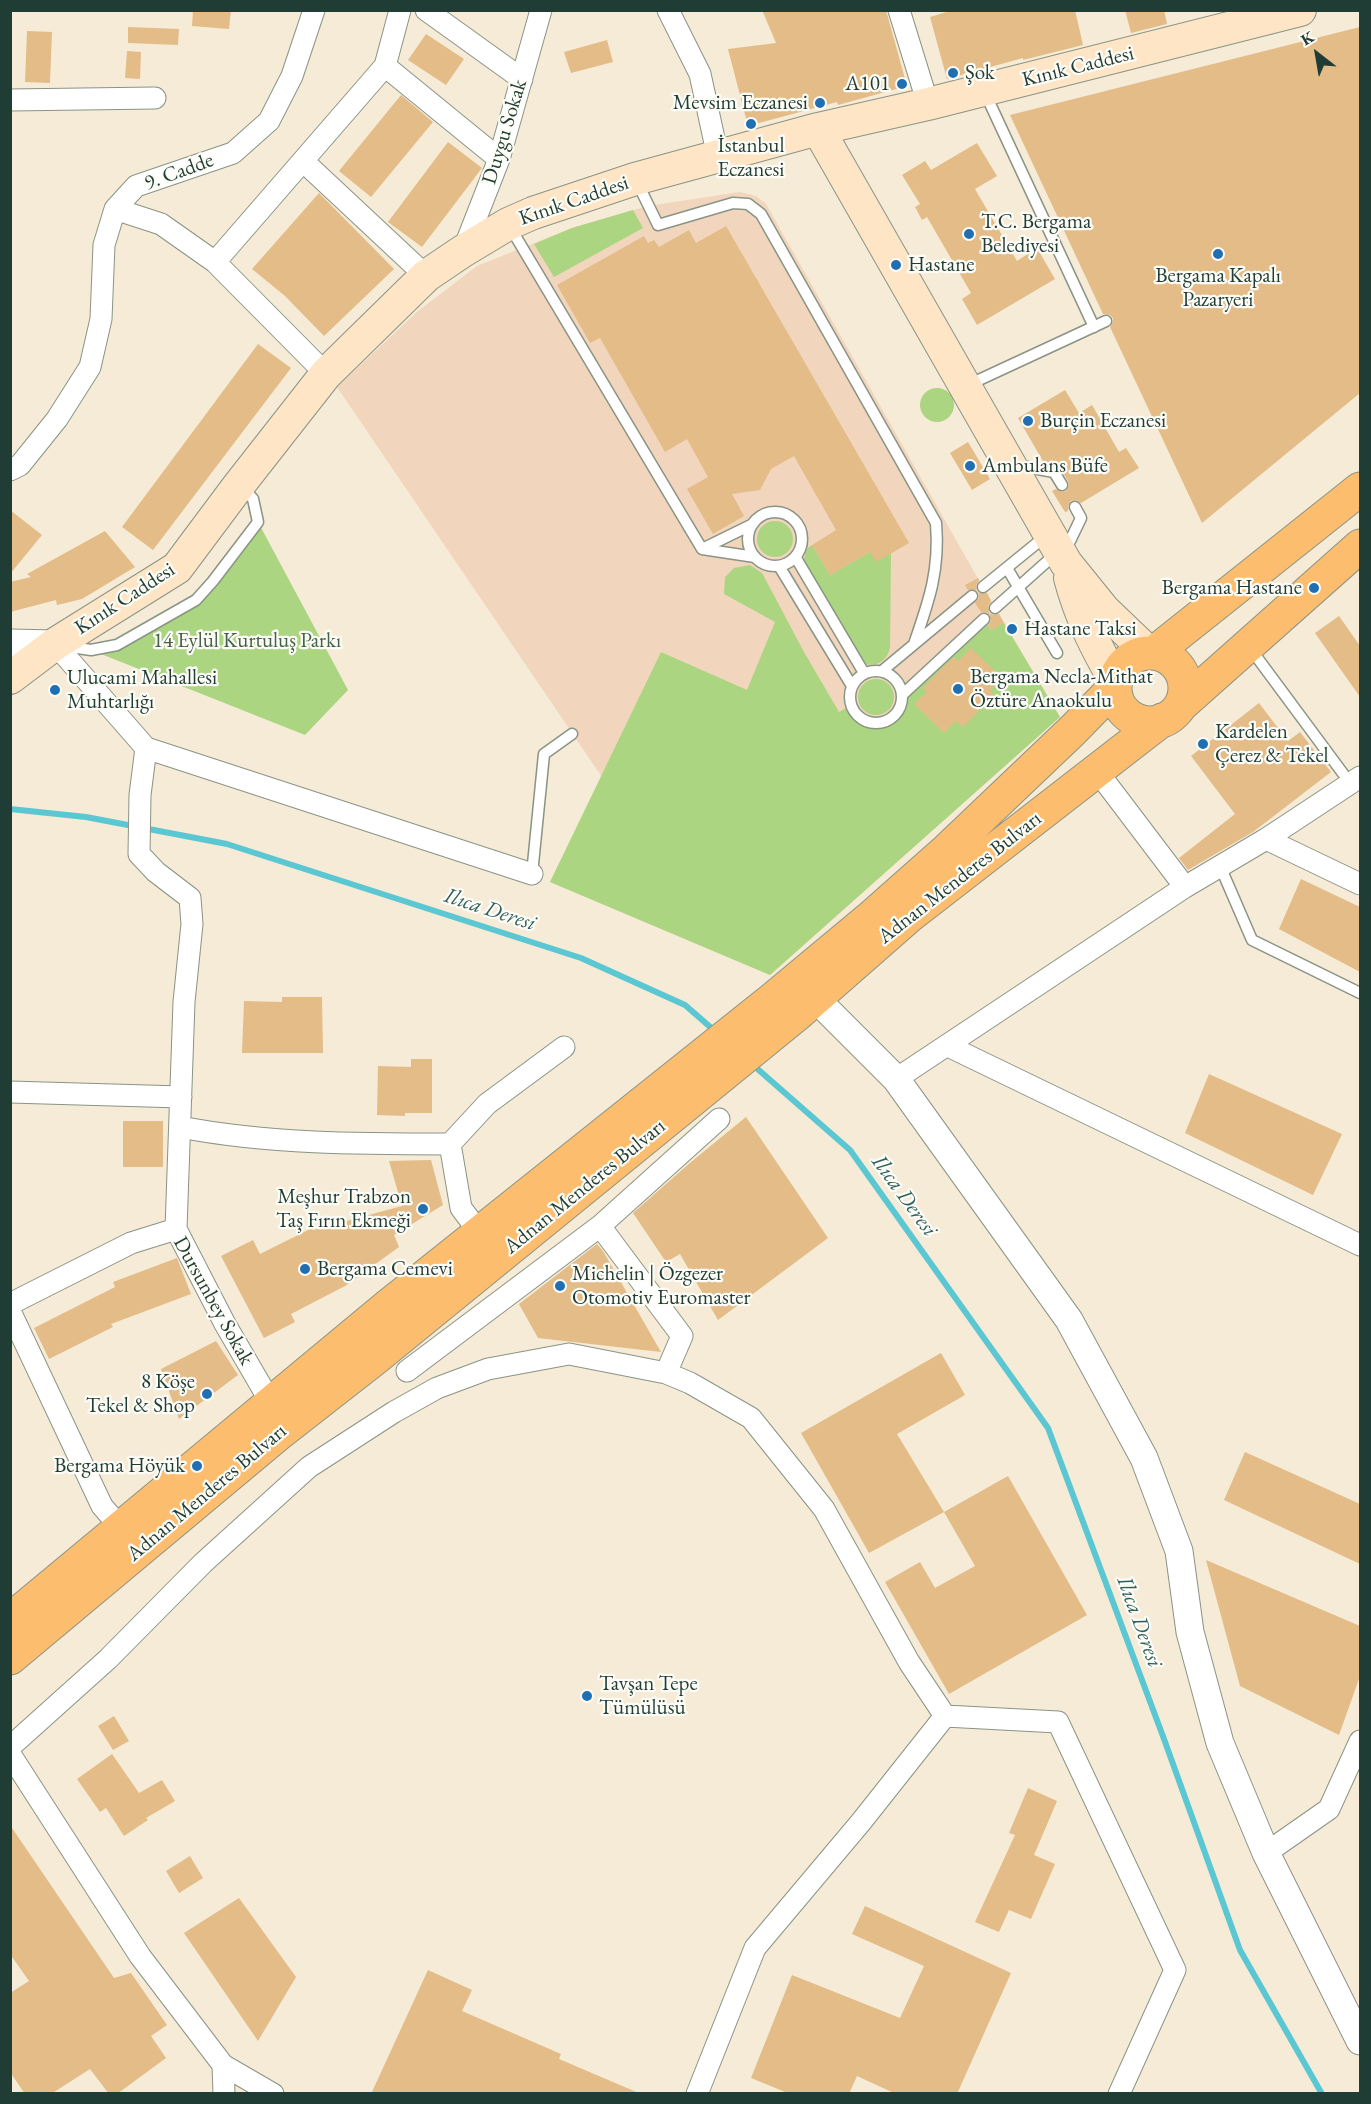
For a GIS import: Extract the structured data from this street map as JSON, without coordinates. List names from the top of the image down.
{
  "streets": {
    "main road": ["Kınık Caddesi", "Adnan Menderes Bulvarı"],
    "street": ["Duygu Sokak", "9. Cadde", "Dursunbey Sokak"]
  },
  "crossings": [
    ["Kınık Caddesi", "Duygu Sokak"],
    ["Adnan Menderes Bulvarı", "Dursunbey Sokak"]
  ],
  "water": ["Ilıca Deresi"],
  "parks": ["14 Eylül Kurtuluş Parkı"],
  "places": [
    "Şok",
    "A101",
    "Mevsim Eczanesi",
    "İstanbul Eczanesi",
    "T.C. Bergama Belediyesi",
    "Bergama Kapalı Pazaryeri",
    "Hastane",
    "Burçin Eczanesi",
    "Ambulans Büfe",
    "Bergama Hastane",
    "Hastane Taksi",
    "Bergama Necla-Mithat Öztüre Anaokulu",
    "Ulucami Mahallesi Muhtarlığı",
    "Kardelen Çerez & Tekel",
    "Meşhur Trabzon Taş Fırın Ekmeği",
    "Bergama Cemevi",
    "Michelin | Özgezer Otomotiv Euromaster",
    "8 Köşe Tekel & Shop",
    "Bergama Höyük",
    "Tavşan Tepe Tümülüsü"
  ],
  "north": "top left"
}
